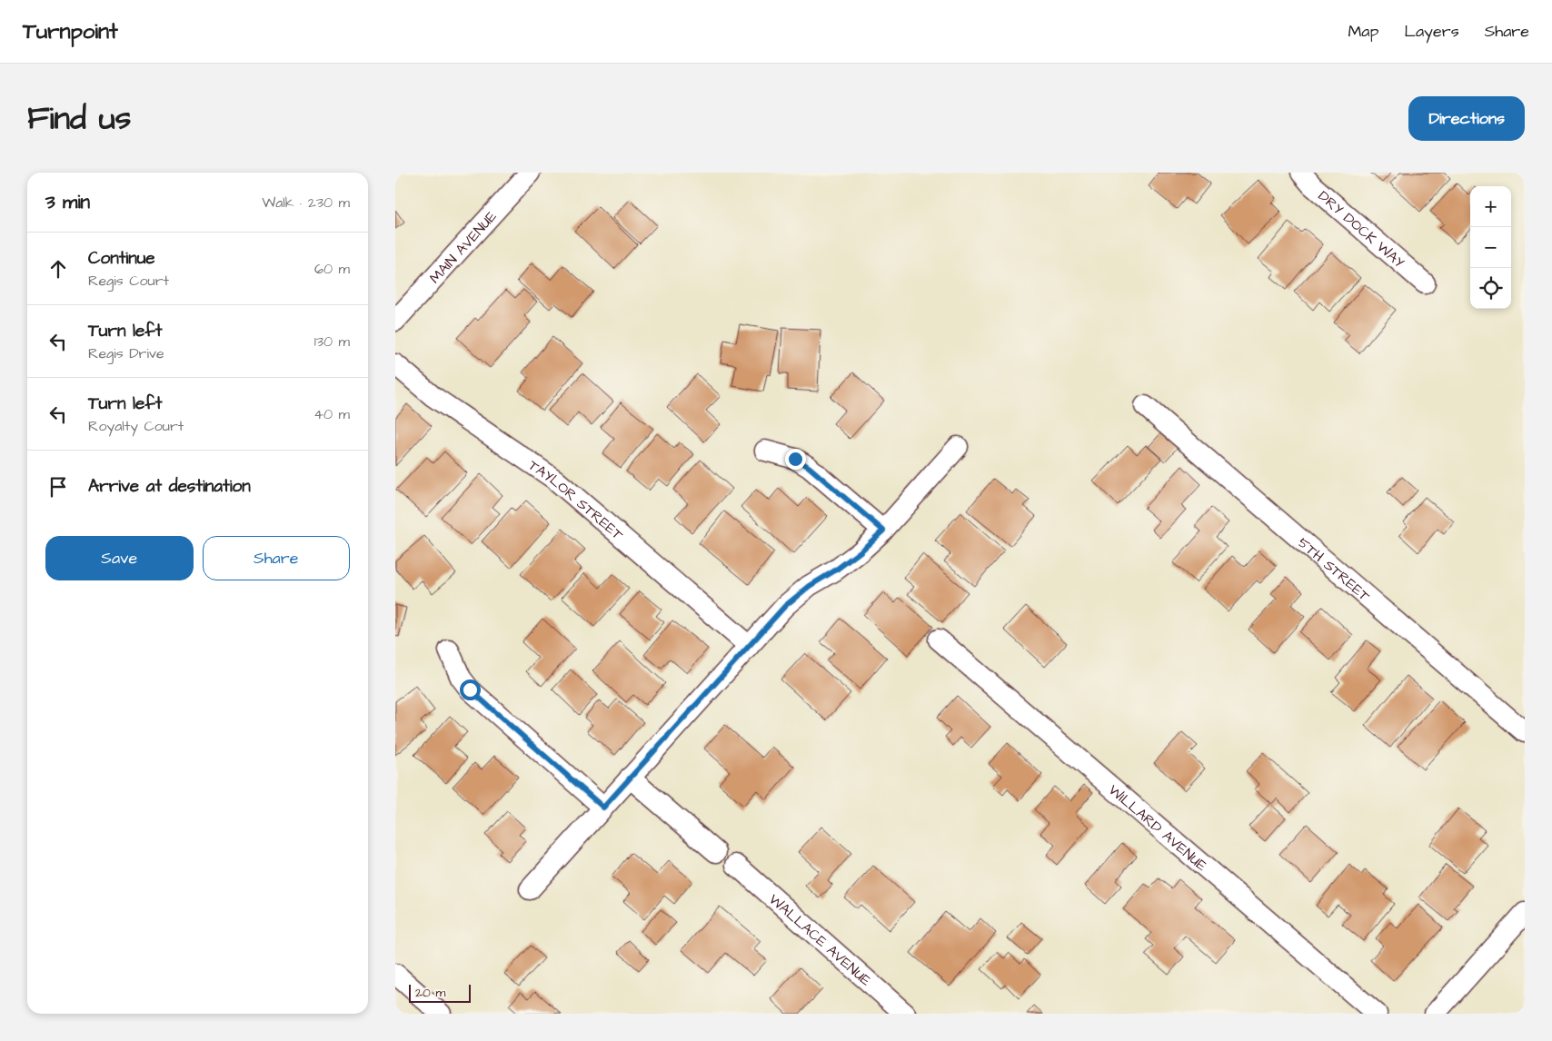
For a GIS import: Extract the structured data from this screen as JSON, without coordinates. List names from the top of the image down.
{
  "streets": {
    "street": [
      "DRY DOCK WAY",
      "MAIN AVENUE",
      "TAYLOR STREET",
      "5TH STREET",
      "WILLARD AVENUE",
      "WALLACE AVENUE"
    ]
  },
  "scale_bar": "20 m",
  "page": {
    "header": "Turnpoint",
    "nav": ["Map", "Layers", "Share"],
    "title": "Find us",
    "buttons": [
      "Directions",
      ["Save", "Share"]
    ],
    "heading": ["3 min", "Walk · 230 m"],
    "map_buttons": ["+", "−"],
    "list": [
      ["Continue", "Regis Court", "60 m"],
      ["Turn left", "Regis Drive", "130 m"],
      ["Turn left", "Royalty Court", "40 m"],
      "Arrive at destination"
    ],
    "scale": "20 m"
  }
}
